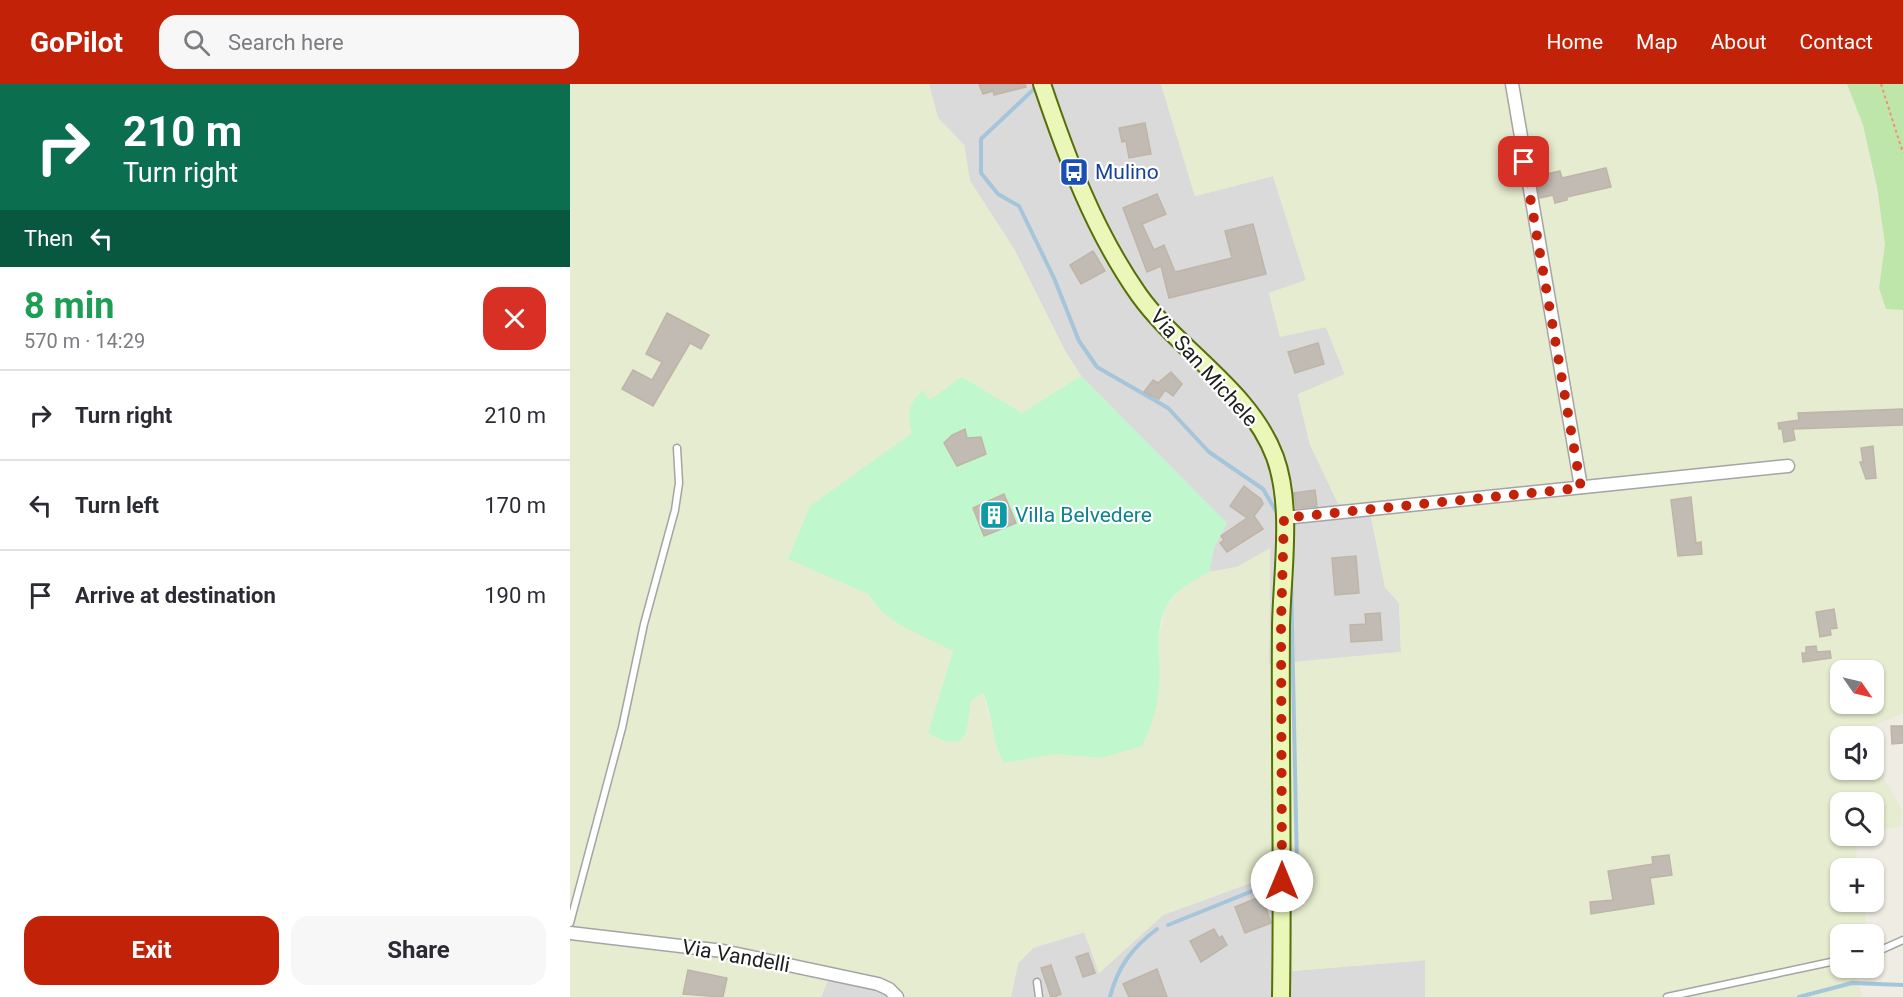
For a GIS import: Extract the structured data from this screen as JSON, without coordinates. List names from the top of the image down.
{
  "streets": {
    "main road": ["Via San Michele"],
    "street": ["Via Vandelli"]
  },
  "places": {
    "bus stop": ["Mulino"],
    "building": ["Villa Belvedere"]
  },
  "north": "bottom right",
  "page": {
    "header": "GoPilot",
    "search": "Search here",
    "nav": [
      "Home",
      "Map",
      "About",
      "Contact"
    ],
    "turn": ["210 m", "Turn right"],
    "then": "Then",
    "heading": ["8 min", "570 m · 14:29"],
    "list": [
      {
        "name": "Turn right",
        "value": "210 m"
      },
      {
        "name": "Turn left",
        "value": "170 m"
      },
      {
        "name": "Arrive at destination",
        "value": "190 m"
      }
    ],
    "map_buttons": ["+", "−"],
    "buttons": ["Exit", "Share"]
  }
}
